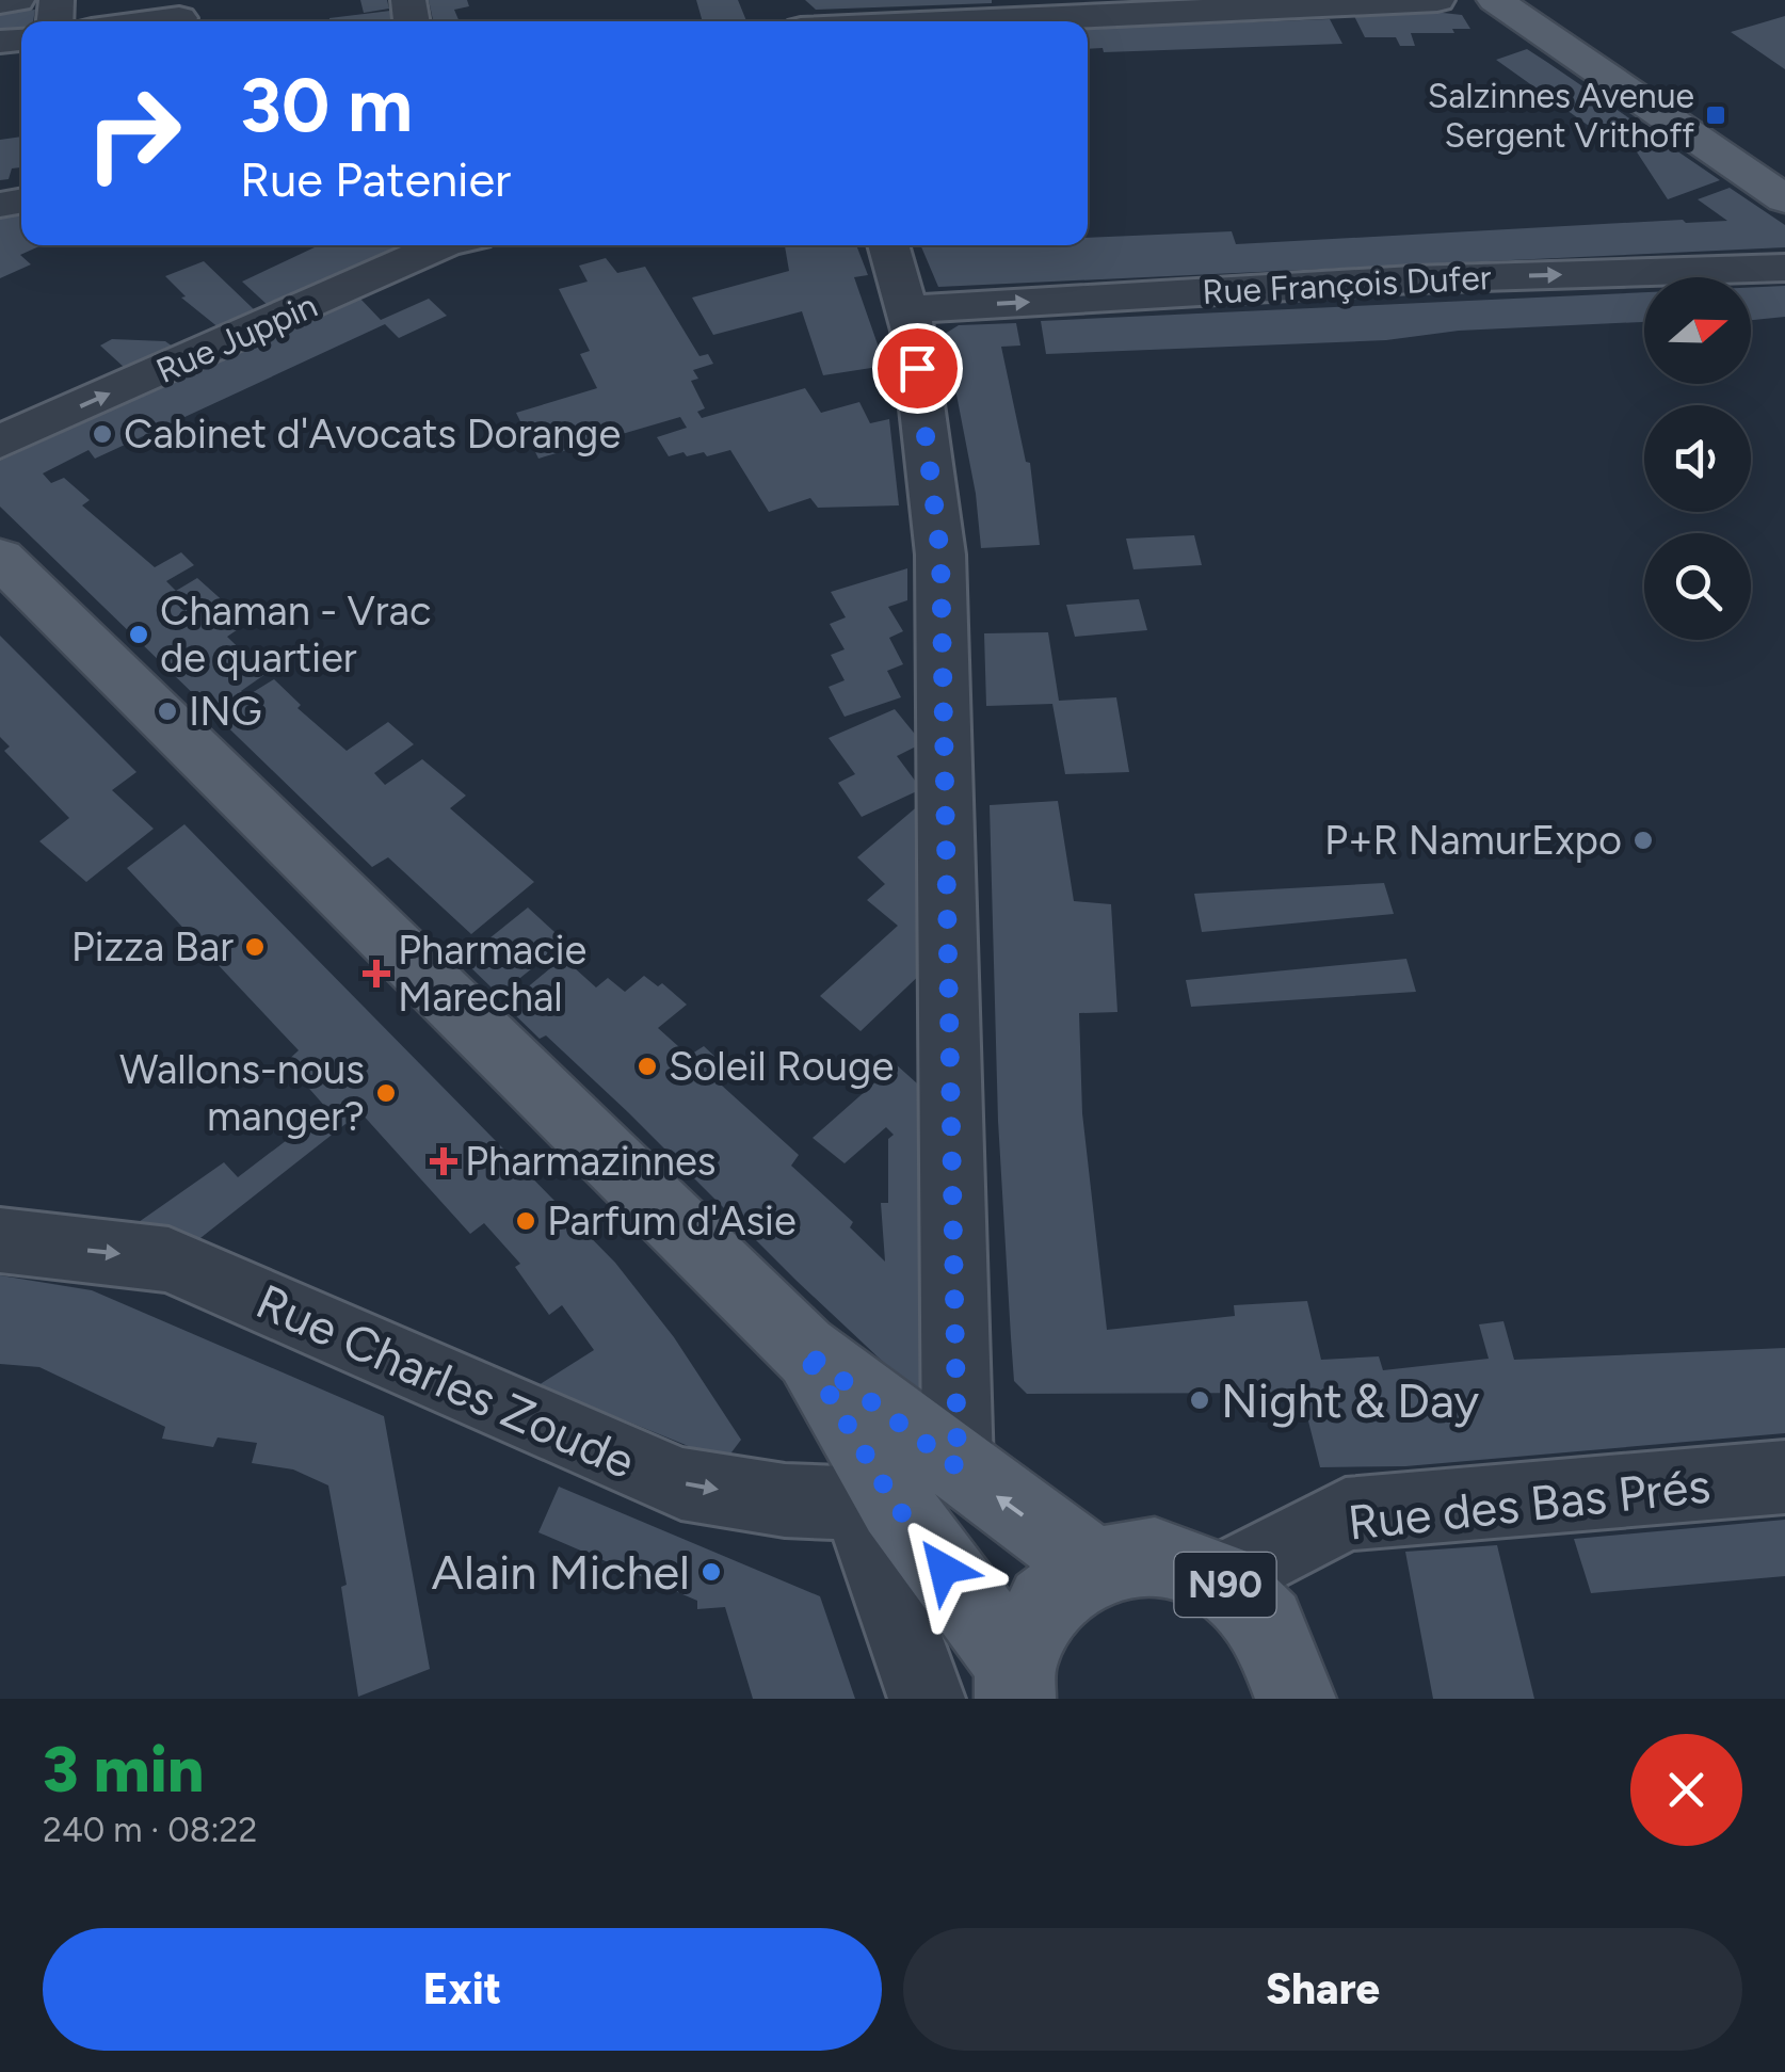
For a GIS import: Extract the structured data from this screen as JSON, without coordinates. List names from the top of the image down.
{
  "streets": {
    "main road": ["N90"],
    "street": [
      "Rue François Dufer",
      "Rue Juppin",
      "Rue Charles Zoude",
      "Rue des Bas Prés"
    ]
  },
  "crossings": [
    ["Rue Charles Zoude", "N90"],
    ["Rue des Bas Prés", "N90"]
  ],
  "one_way": ["Rue Juppin", "Rue Charles Zoude"],
  "places": {
    "transit": ["Salzinnes Avenue Sergent Vrithoff"],
    "other": [
      "Cabinet d'Avocats Dorange",
      "Chaman - Vrac de quartier",
      "ING",
      "P+R NamurExpo",
      "Pizza Bar",
      "Soleil Rouge",
      "Wallons-nous manger?",
      "Parfum d'Asie",
      "Night & Day",
      "Alain Michel"
    ],
    "health": ["Pharmacie Marechal", "Pharmazinnes"]
  },
  "north": "right",
  "page": {
    "turn": ["30 m", "Rue Patenier"],
    "heading": ["3 min", "240 m · 08:22"],
    "buttons": ["Exit", "Share"]
  }
}
